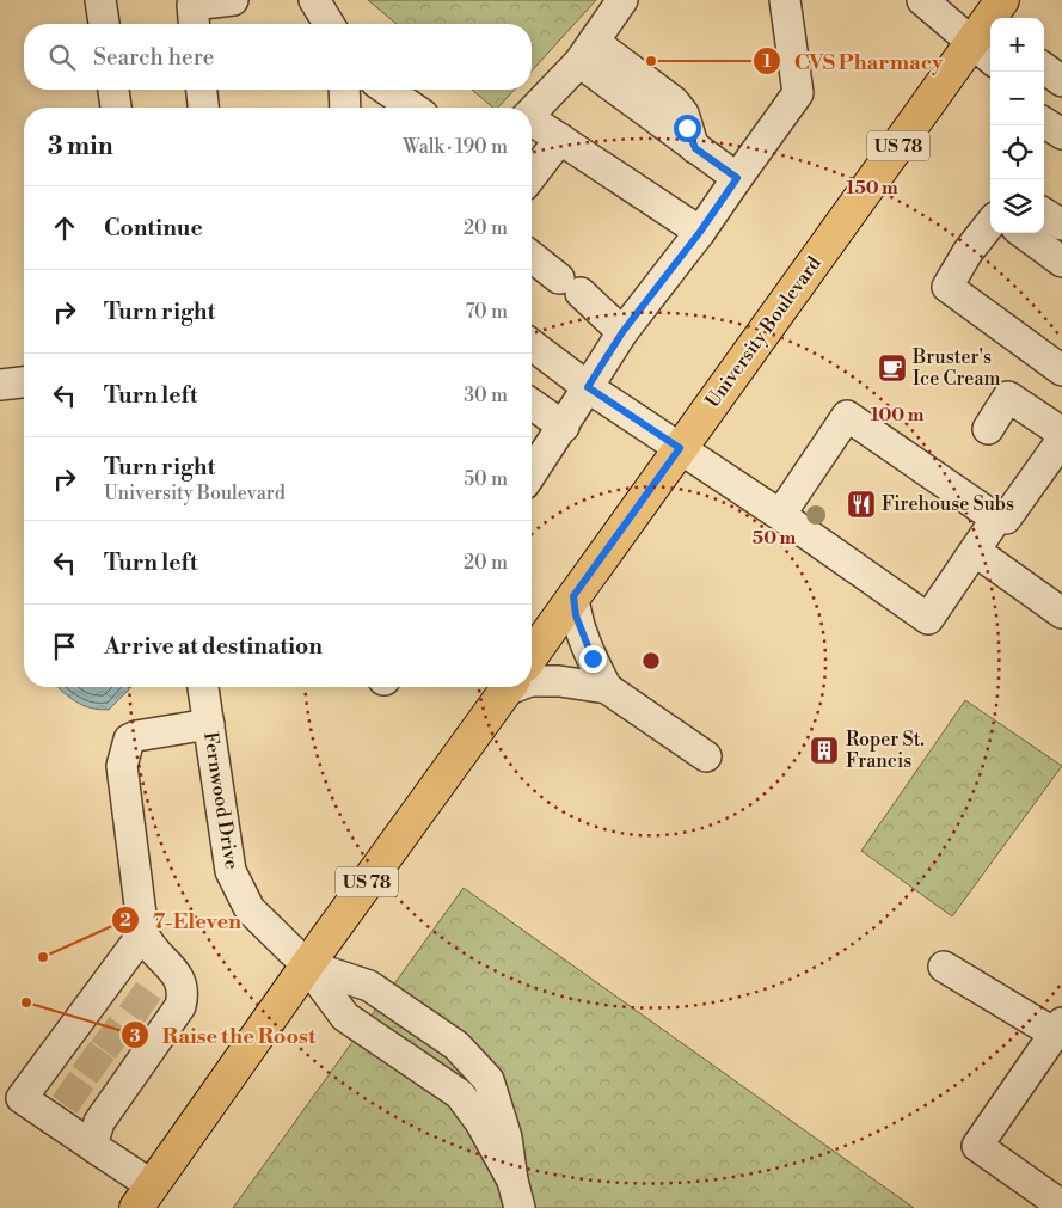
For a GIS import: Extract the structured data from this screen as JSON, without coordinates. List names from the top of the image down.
{
  "streets": {
    "main road": ["US 78", "University Boulevard"],
    "street": ["Fernwood Drive"]
  },
  "crossings": [
    ["University Boulevard", "Fernwood Drive"]
  ],
  "places": {
    "other": ["CVS Pharmacy", "7-Eleven", "Raise the Roost"],
    "cafe": ["Bruster's Ice Cream"],
    "restaurant": ["Firehouse Subs"],
    "building": ["Roper St. Francis"]
  },
  "page": {
    "map_buttons": ["+", "−"],
    "search": "Search here",
    "heading": ["3 min", "Walk · 190 m"],
    "list": [
      ["Continue", "20 m"],
      ["Turn right", "70 m"],
      ["Turn left", "30 m"],
      ["Turn right", "University Boulevard", "50 m"],
      ["Turn left", "20 m"],
      "Arrive at destination"
    ]
  },
  "rings": ["150 m", "100 m", "50 m"]
}
